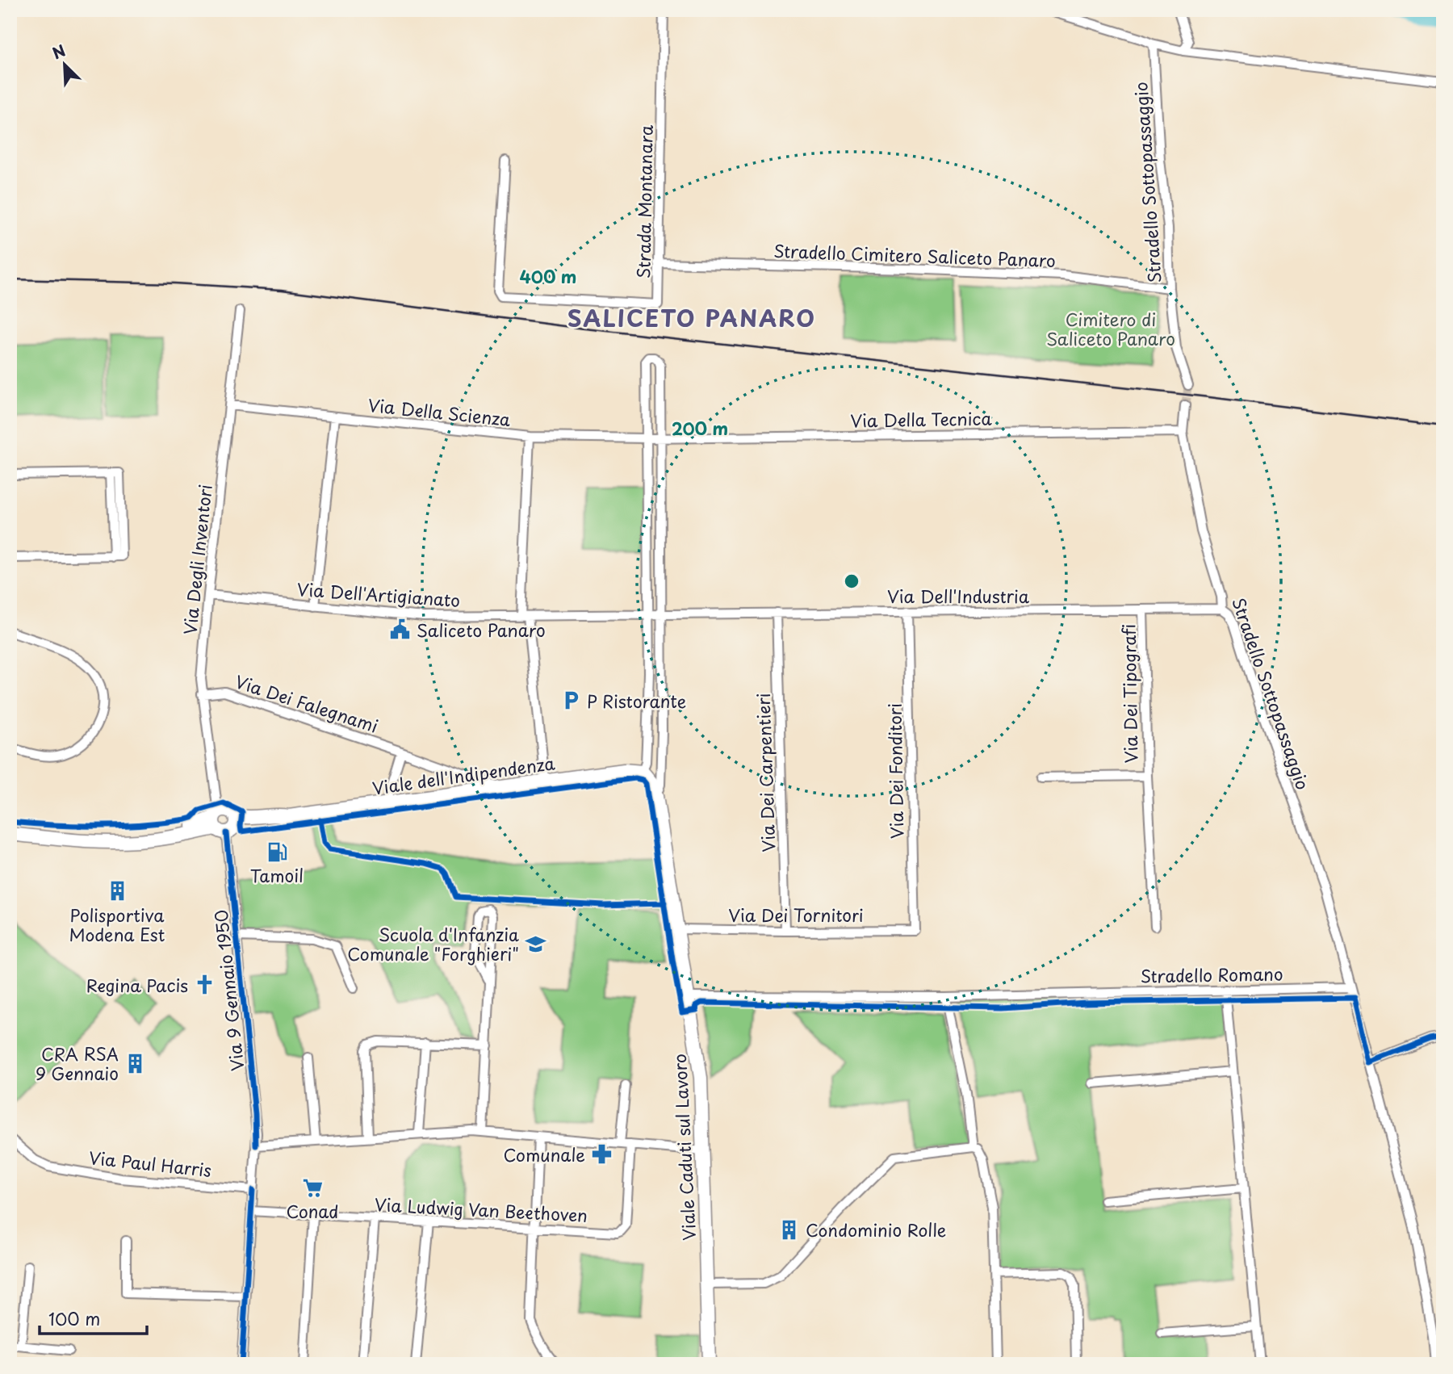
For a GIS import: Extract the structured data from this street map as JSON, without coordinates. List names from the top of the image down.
{
  "streets": {
    "street": [
      "Stradello Sottopassaggio",
      "Strada Montanara",
      "Stradello Cimitero Saliceto Panaro",
      "Via Della Scienza",
      "Via Della Tecnica",
      "Via Degli Inventori",
      "Via Dell'Artigianato",
      "Via Dell'Industria",
      "Via Dei Tipografi",
      "Via Dei Falegnami",
      "Via Dei Fonditori",
      "Via Dei Carpentieri",
      "Viale dell'Indipendenza",
      "Via Dei Tornitori",
      "Stradello Romano",
      "Via 9 Gennaio 1950",
      "Viale Caduti sul Lavoro",
      "Via Paul Harris",
      "Via Ludwig Van Beethoven"
    ]
  },
  "crossings": [
    ["Stradello Sottopassaggio", "Stradello Cimitero Saliceto Panaro"],
    ["Stradello Sottopassaggio", "Via Della Tecnica"],
    ["Stradello Sottopassaggio", "Via Dell'Industria"],
    ["Stradello Sottopassaggio", "Stradello Romano"],
    ["Strada Montanara", "Stradello Cimitero Saliceto Panaro"],
    ["Via Della Scienza", "Via Degli Inventori"],
    ["Via Della Scienza", "Viale Caduti sul Lavoro"],
    ["Via Della Tecnica", "Viale Caduti sul Lavoro"],
    ["Via Degli Inventori", "Via Dell'Artigianato"],
    ["Via Degli Inventori", "Via Dei Falegnami"],
    ["Via Degli Inventori", "Viale dell'Indipendenza"],
    ["Via Degli Inventori", "Via 9 Gennaio 1950"],
    ["Via Dell'Artigianato", "Viale Caduti sul Lavoro"],
    ["Via Dell'Industria", "Via Dei Tipografi"],
    ["Via Dell'Industria", "Via Dei Fonditori"],
    ["Via Dell'Industria", "Via Dei Carpentieri"],
    ["Via Dell'Industria", "Viale Caduti sul Lavoro"],
    ["Via Dei Falegnami", "Viale dell'Indipendenza"],
    ["Via Dei Fonditori", "Via Dei Tornitori"],
    ["Via Dei Carpentieri", "Via Dei Tornitori"],
    ["Viale dell'Indipendenza", "Via 9 Gennaio 1950"],
    ["Viale dell'Indipendenza", "Viale Caduti sul Lavoro"],
    ["Via Dei Tornitori", "Viale Caduti sul Lavoro"],
    ["Stradello Romano", "Viale Caduti sul Lavoro"]
  ],
  "districts": ["SALICETO PANARO"],
  "parks": ["Cimitero di Saliceto Panaro"],
  "places": {
    "public building": ["Saliceto Panaro"],
    "parking": ["P Ristorante"],
    "fuel station": ["Tamoil"],
    "building": ["Polisportiva Modena Est", "CRA RSA 9 Gennaio", "Condominio Rolle"],
    "school or university": ["Scuola d'Infanzia Comunale \"Forghieri\""],
    "church": ["Regina Pacis"],
    "pharmacy": ["Comunale"],
    "supermarket": ["Conad"]
  },
  "scale_bar": "100 m",
  "north": "top left",
  "rings": ["400 m", "200 m"]
}
